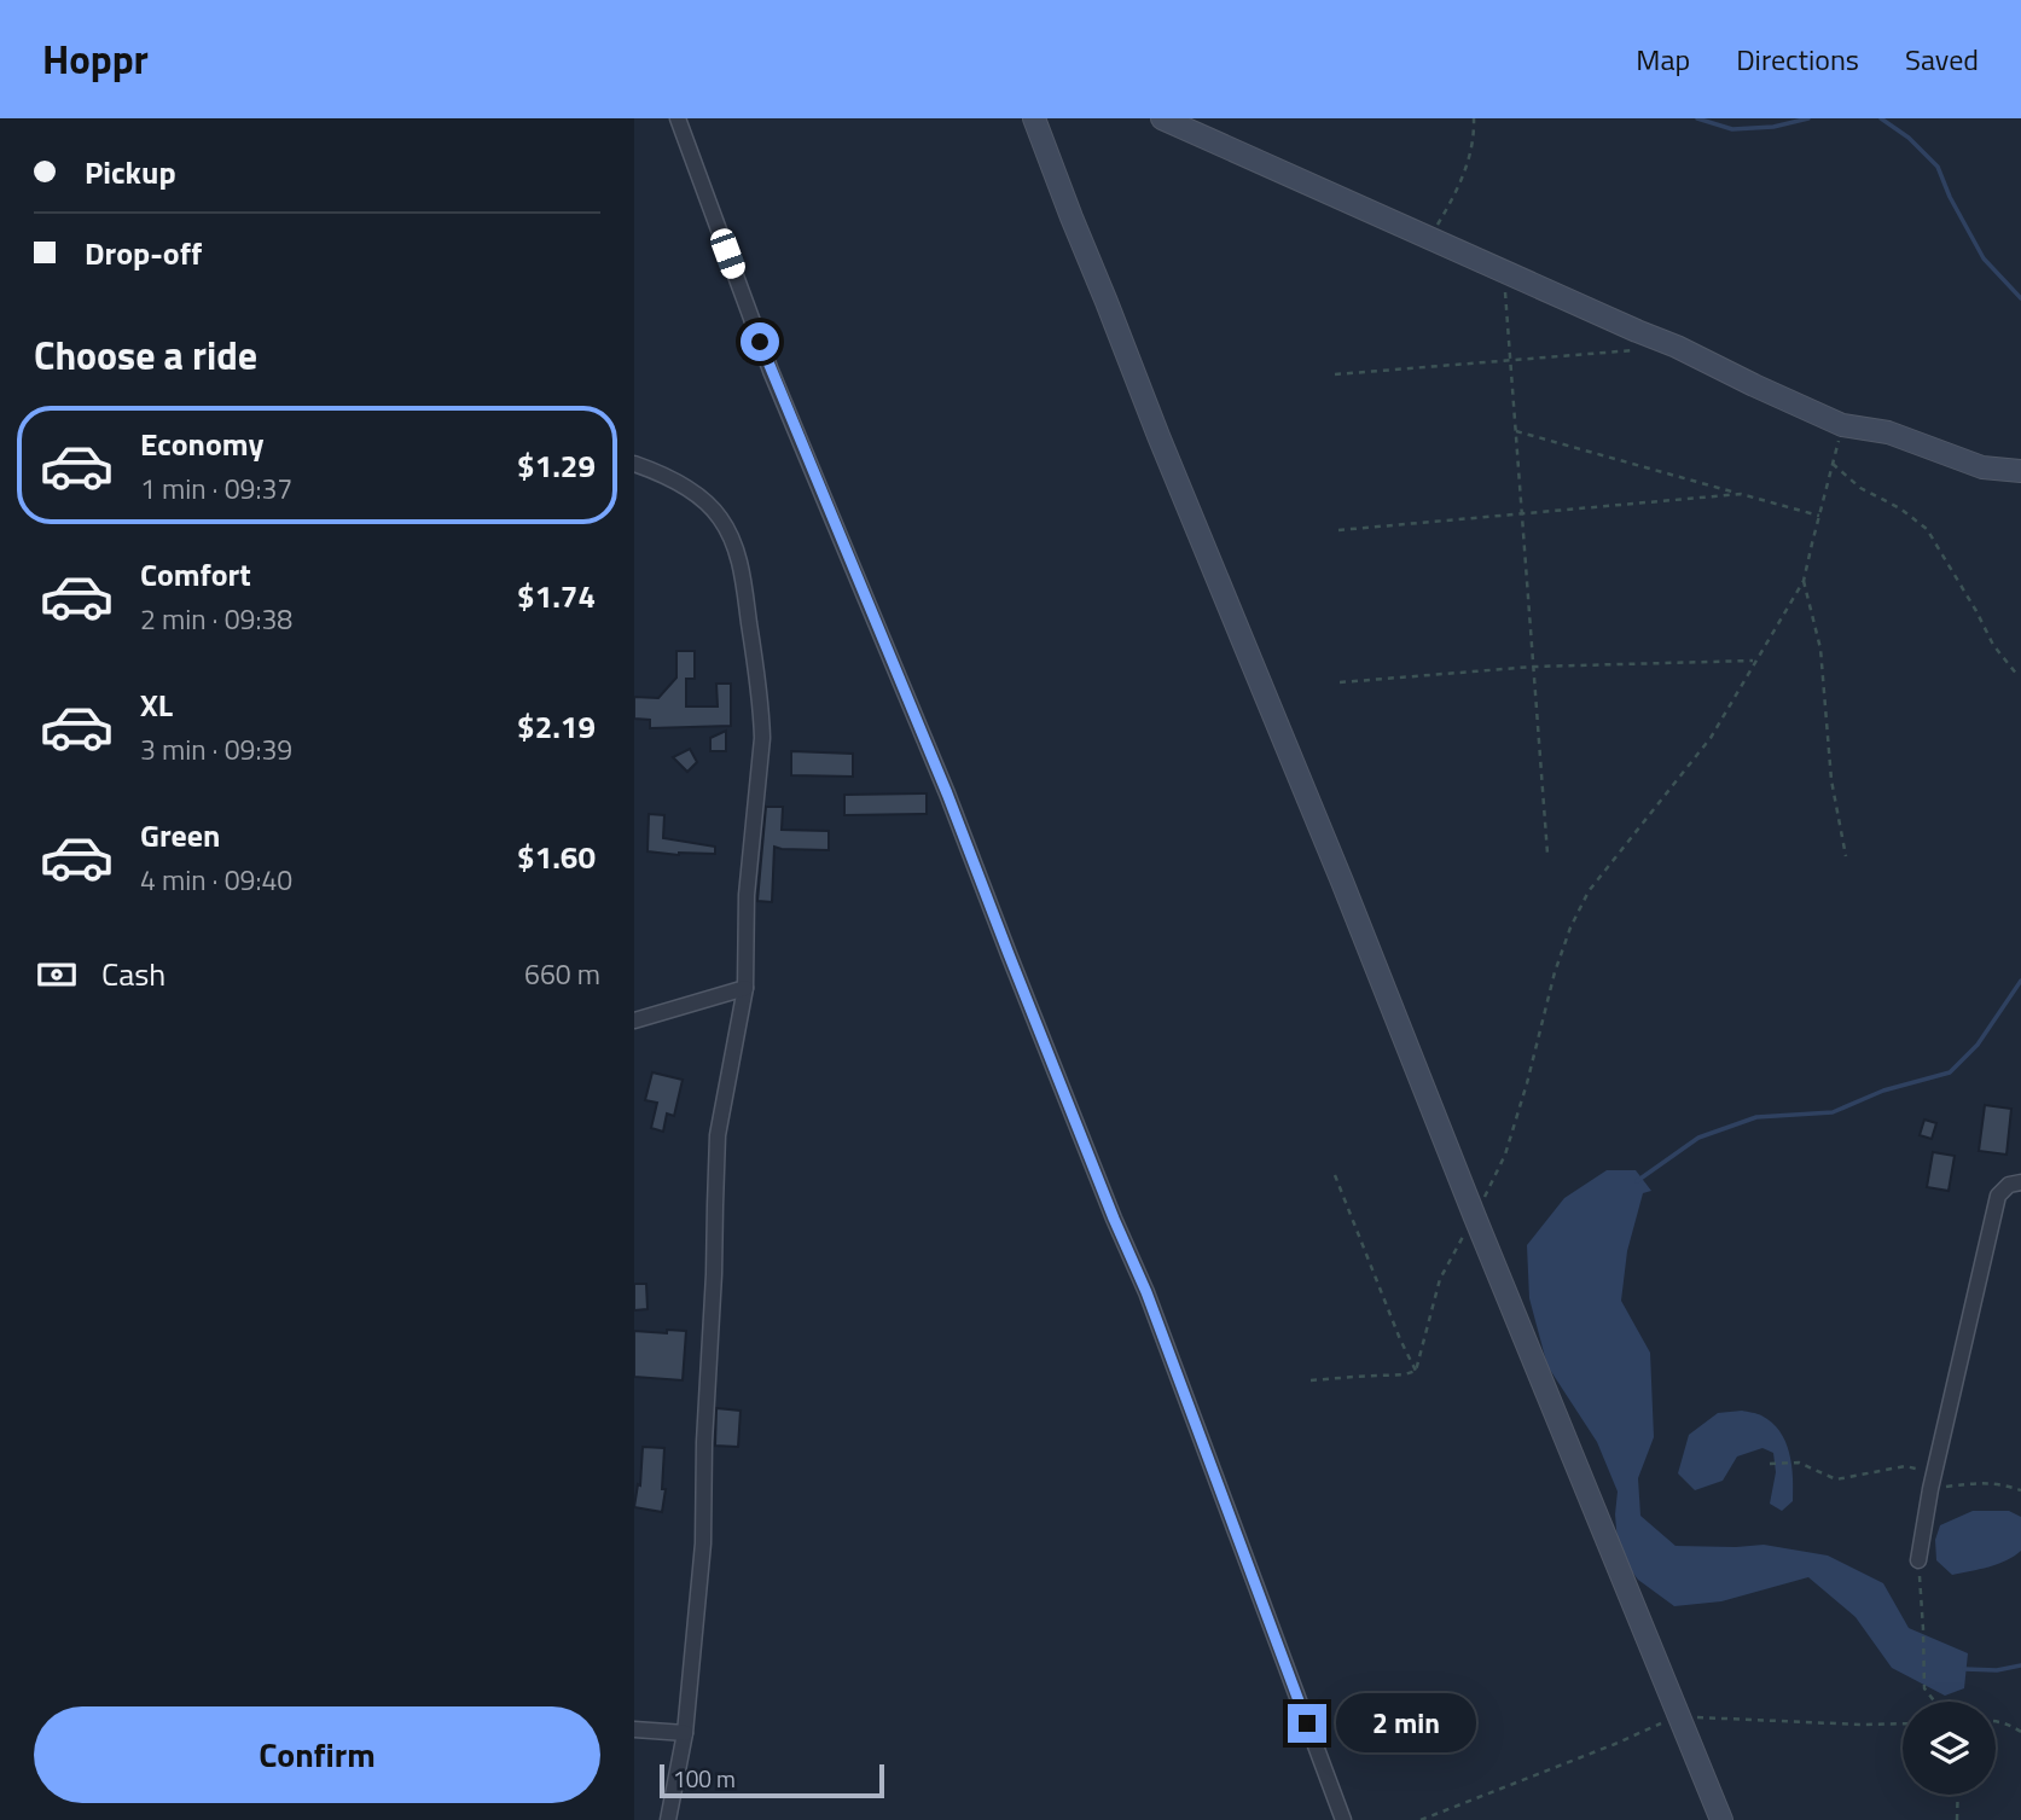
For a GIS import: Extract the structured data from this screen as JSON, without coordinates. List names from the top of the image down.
{
  "scale_bar": "100 m",
  "page": {
    "header": "Hoppr",
    "nav": ["Map", "Directions", "Saved"],
    "banner": ["Pickup", "Drop-off"],
    "heading": "Choose a ride",
    "list": [
      {
        "name": "Economy",
        "note": "1 min · 09:37",
        "value": "$1.29"
      },
      {
        "name": "Comfort",
        "note": "2 min · 09:38",
        "value": "$1.74"
      },
      {
        "name": "XL",
        "note": "3 min · 09:39",
        "value": "$2.19"
      },
      {
        "name": "Green",
        "note": "4 min · 09:40",
        "value": "$1.60"
      }
    ],
    "pay": ["Cash", "660 m"],
    "buttons": "Confirm",
    "bubble": "2 min",
    "scale": "100 m"
  }
}
